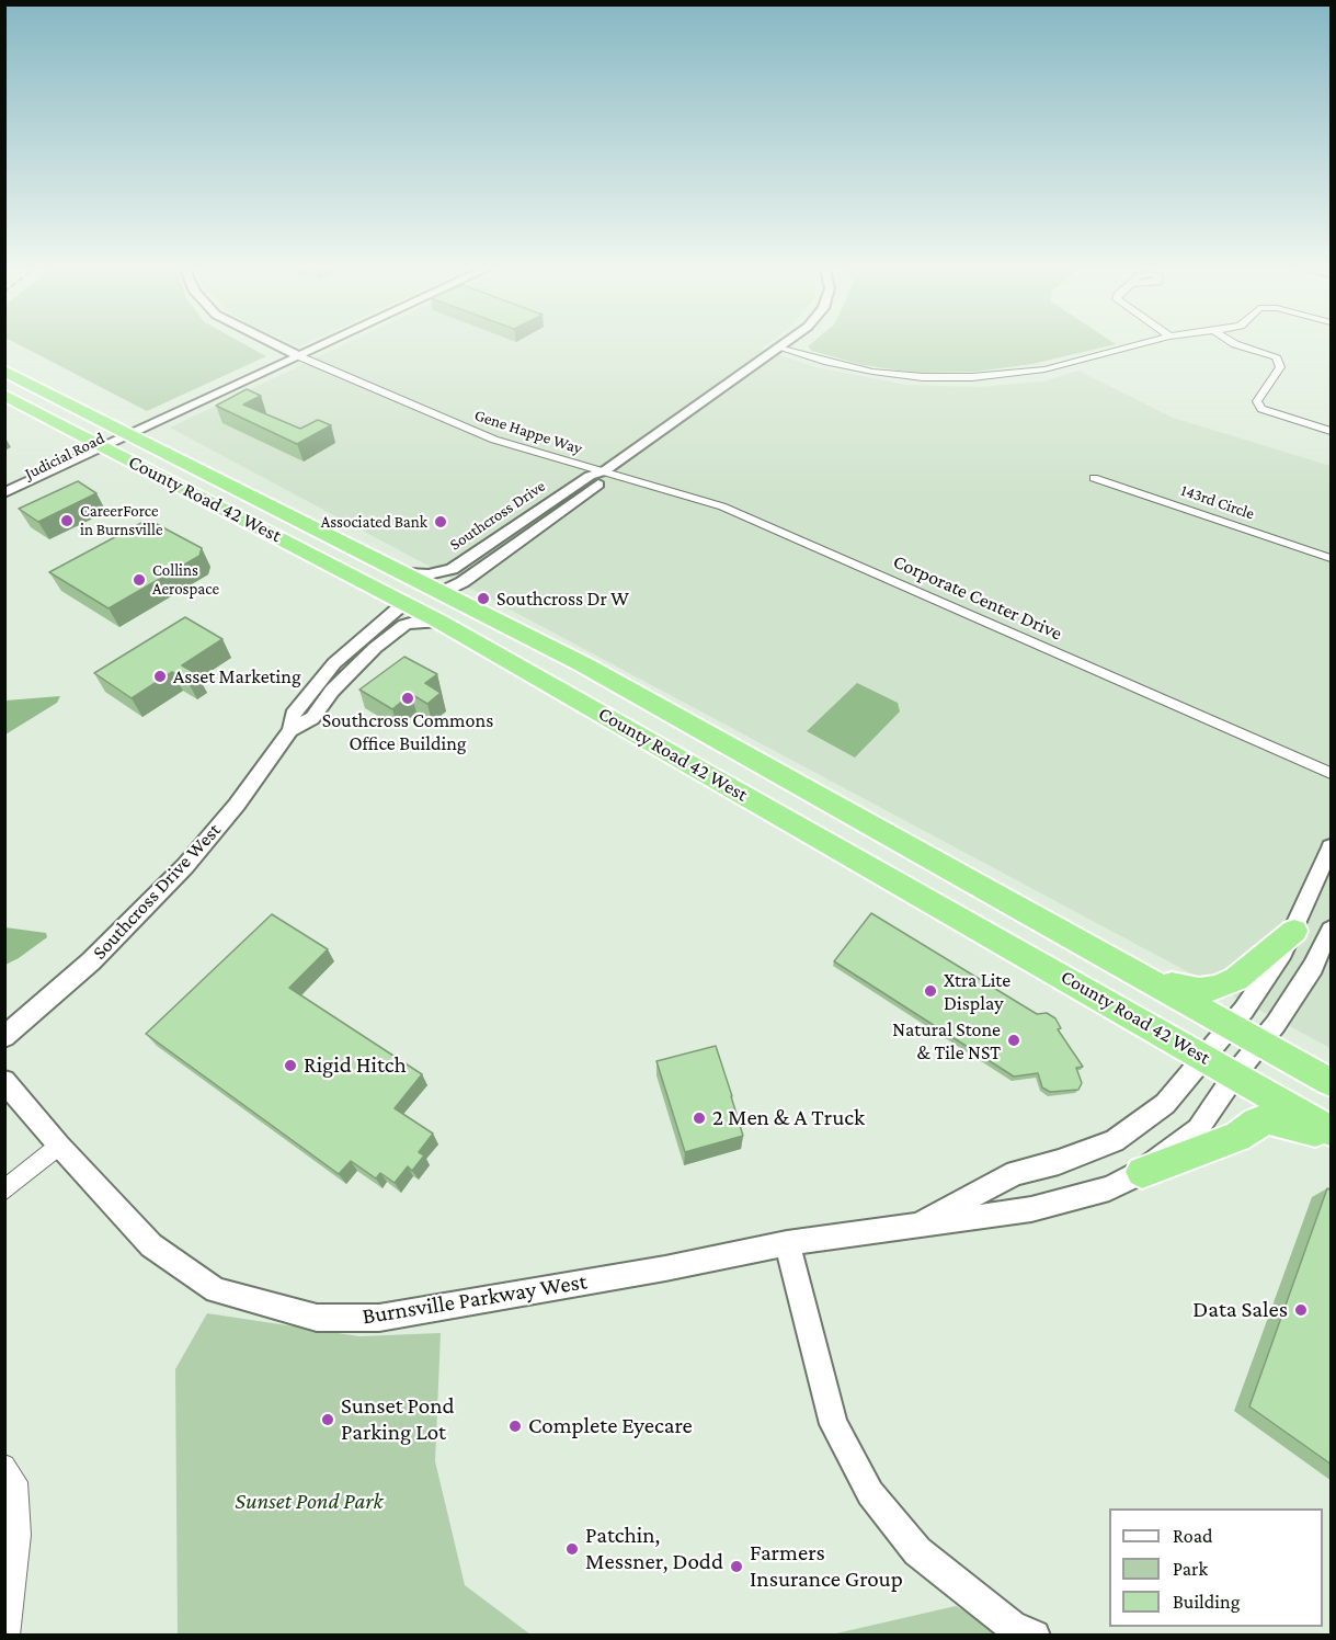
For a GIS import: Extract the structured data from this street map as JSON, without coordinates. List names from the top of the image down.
{
  "streets": {
    "highway": ["County Road 42 West"],
    "street": [
      "Gene Happe Way",
      "Judicial Road",
      "143rd Circle",
      "Southcross Drive",
      "Corporate Center Drive",
      "Southcross Drive West",
      "Burnsville Parkway West"
    ]
  },
  "crossings": [
    ["Gene Happe Way", "Judicial Road"],
    ["Gene Happe Way", "Southcross Drive"],
    ["Gene Happe Way", "Corporate Center Drive"],
    ["Judicial Road", "County Road 42 West"],
    ["County Road 42 West", "Southcross Drive"],
    ["County Road 42 West", "Southcross Drive West"],
    ["County Road 42 West", "Burnsville Parkway West"],
    ["Southcross Drive", "Corporate Center Drive"]
  ],
  "parks": ["Sunset Pond Park"],
  "places": [
    "CareerForce in Burnsville",
    "Associated Bank",
    "Collins Aerospace",
    "Southcross Dr W",
    "Asset Marketing",
    "Southcross Commons Office Building",
    "Xtra Lite Display",
    "Natural Stone & Tile NST",
    "Rigid Hitch",
    "2 Men & A Truck",
    "Data Sales",
    "Sunset Pond Parking Lot",
    "Complete Eyecare",
    "Patchin, Messner, Dodd",
    "Farmers Insurance Group"
  ],
  "legend": ["Road", "Park", "Building"]
}
